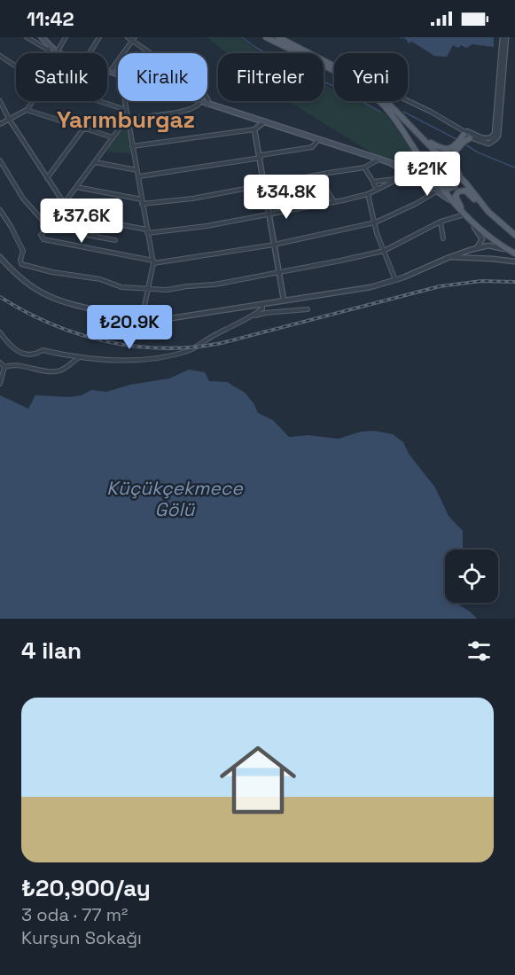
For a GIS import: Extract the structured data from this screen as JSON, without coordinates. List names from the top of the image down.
{
  "districts": ["Yarımburgaz"],
  "water": ["Küçükçekmece Gölü"],
  "page": {
    "status": "11:42",
    "chip": [
      "Satılık",
      "Kiralık",
      "Filtreler",
      "Yeni"
    ],
    "price": [
      "₺21K",
      "₺34.8K",
      "₺37.6K",
      "₺20.9K"
    ],
    "heading": "4 ilan",
    "list": [
      {
        "name": "₺20,900/ay",
        "note": "3 oda · 77 m² · Kurşun Sokağı"
      }
    ]
  }
}
